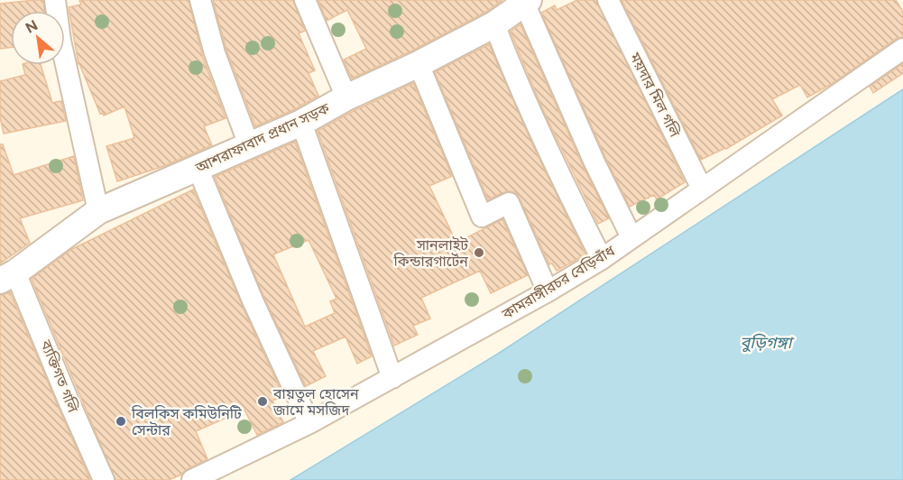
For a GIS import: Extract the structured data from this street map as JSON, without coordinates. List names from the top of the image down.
{
  "streets": {
    "street": [
      "ময়দার মিল গলি",
      "আশরাফাবাদ প্রধান সড়ক",
      "কামরাঙ্গীরচর বেড়িবাঁধ",
      "ব্যক্তিগত গলি"
    ]
  },
  "crossings": [
    ["ময়দার মিল গলি", "কামরাঙ্গীরচর বেড়িবাঁধ"],
    ["আশরাফাবাদ প্রধান সড়ক", "ব্যক্তিগত গলি"]
  ],
  "water": ["বুড়িগঙ্গা"],
  "places": ["সানলাইট কিন্ডারগার্টেন", "বায়তুল হোসেন জামে মসজিদ", "বিলকিস কমিউনিটি সেন্টার"],
  "north": "top left"
}
